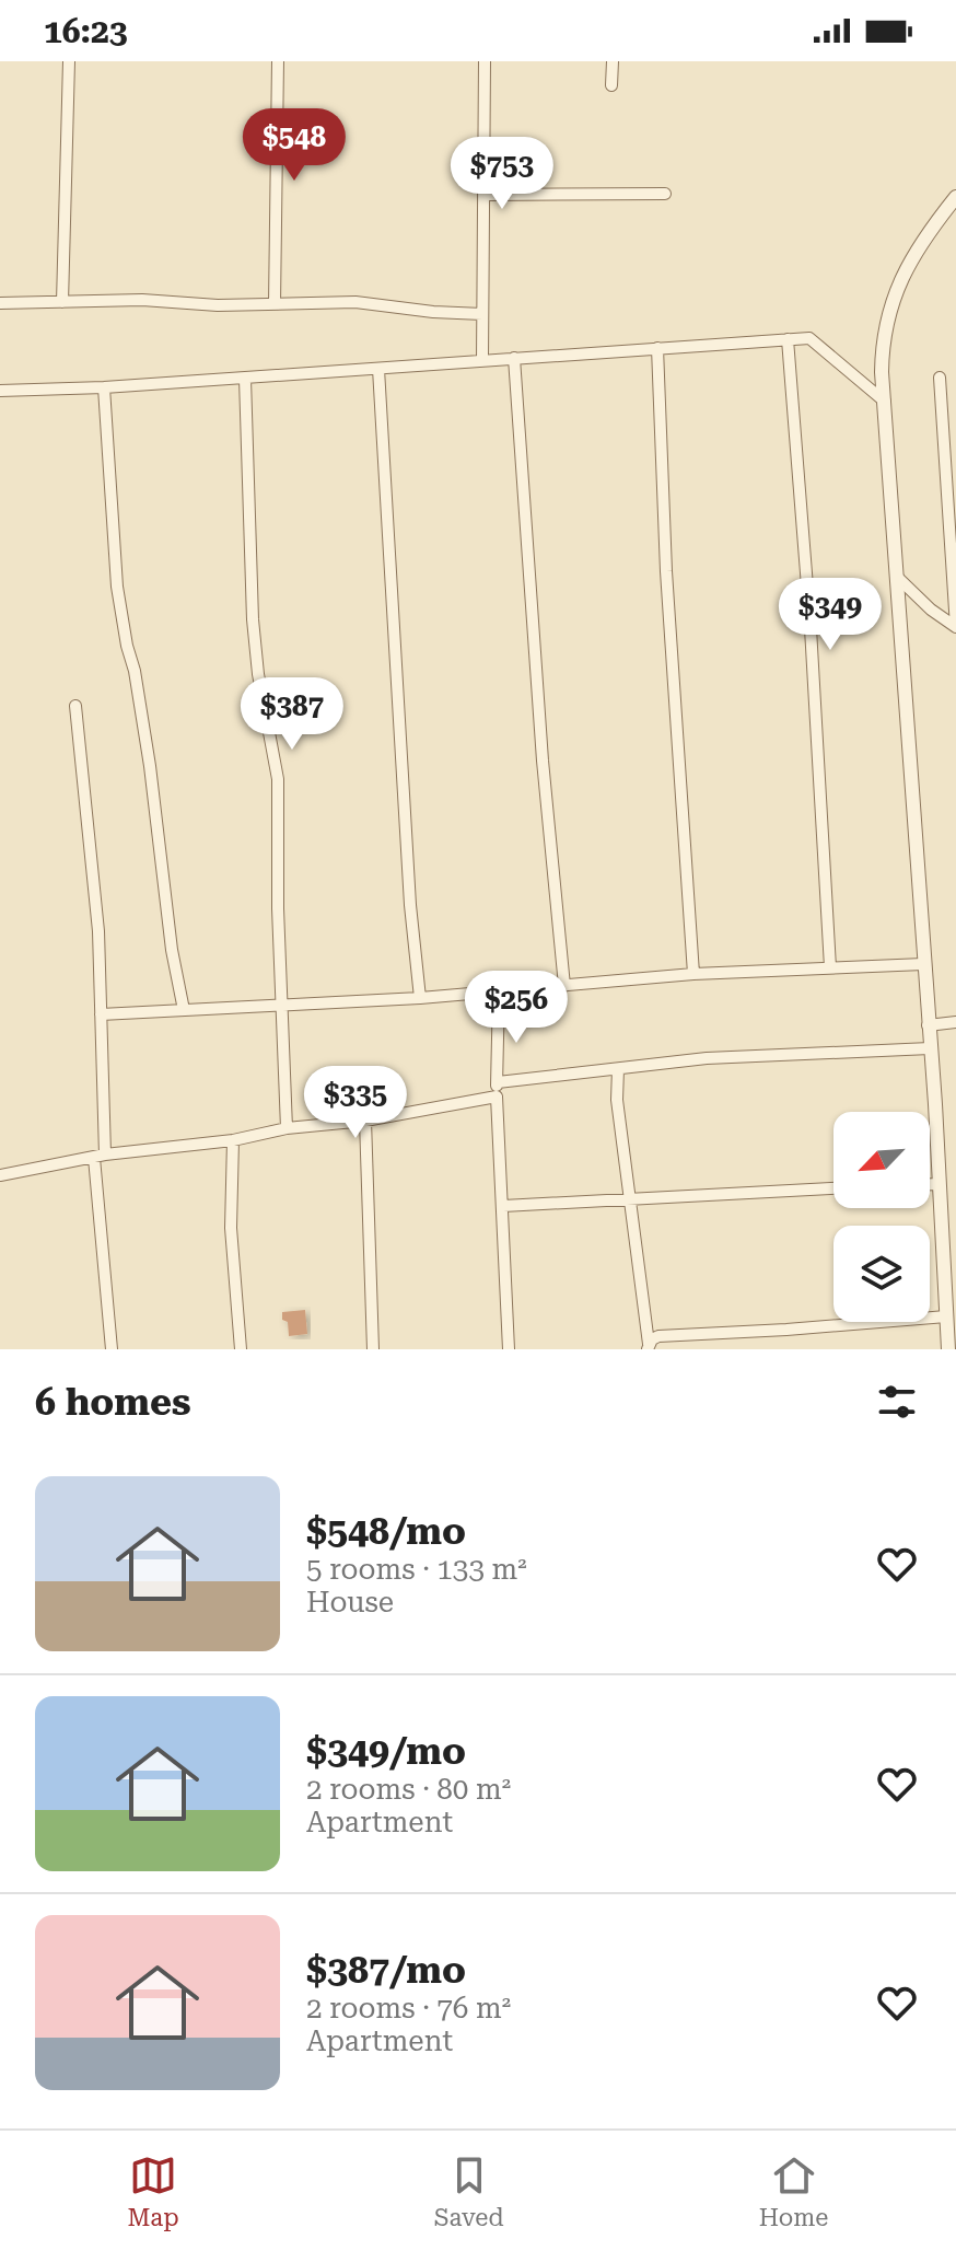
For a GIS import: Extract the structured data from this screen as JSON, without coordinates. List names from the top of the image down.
{
  "north": "bottom left",
  "page": {
    "status": "16:23",
    "price": [
      "$548",
      "$753",
      "$349",
      "$387",
      "$256",
      "$335"
    ],
    "heading": "6 homes",
    "list": [
      {
        "name": "$548/mo",
        "note": "5 rooms · 133 m² · House"
      },
      {
        "name": "$349/mo",
        "note": "2 rooms · 80 m² · Apartment"
      },
      {
        "name": "$387/mo",
        "note": "2 rooms · 76 m² · Apartment"
      }
    ],
    "tabs": ["Map", "Saved", "Home"]
  }
}
